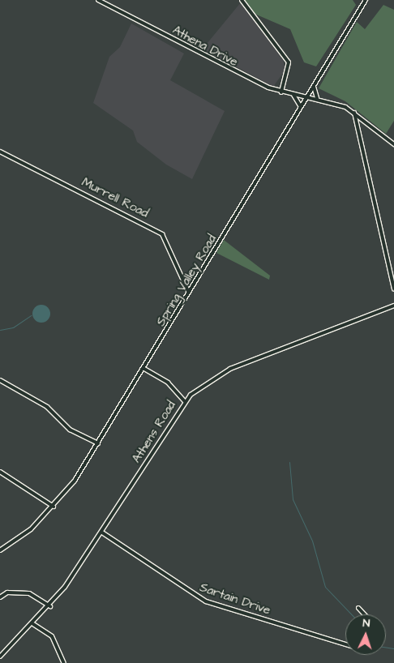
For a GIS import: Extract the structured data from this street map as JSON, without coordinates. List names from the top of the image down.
{
  "streets": {
    "street": [
      "Athena Drive",
      "Murrell Road",
      "Spring Valley Road",
      "Athens Road",
      "Sartain Drive"
    ]
  },
  "crossings": [
    ["Athena Drive", "Spring Valley Road"],
    ["Murrell Road", "Spring Valley Road"],
    ["Athens Road", "Sartain Drive"]
  ],
  "north": "top"
}
